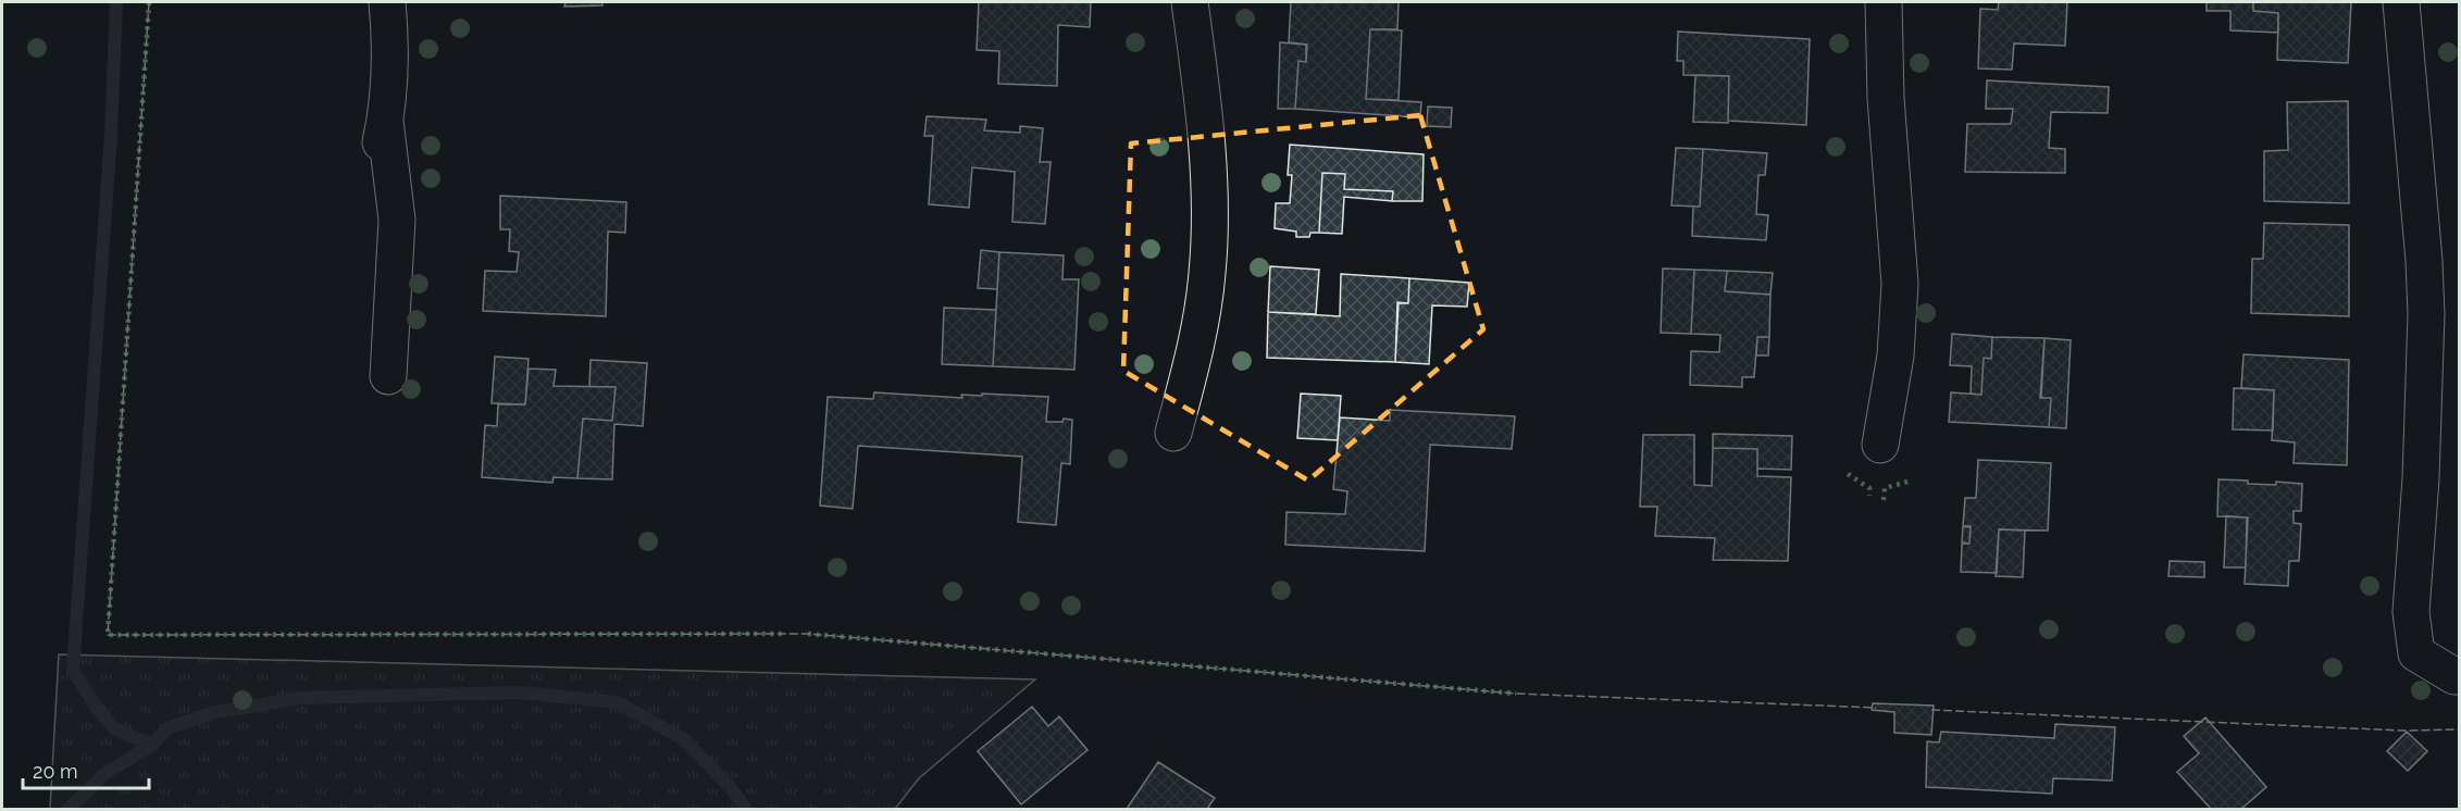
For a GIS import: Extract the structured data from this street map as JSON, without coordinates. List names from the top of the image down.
{
  "scale_bar": "20 m"
}
